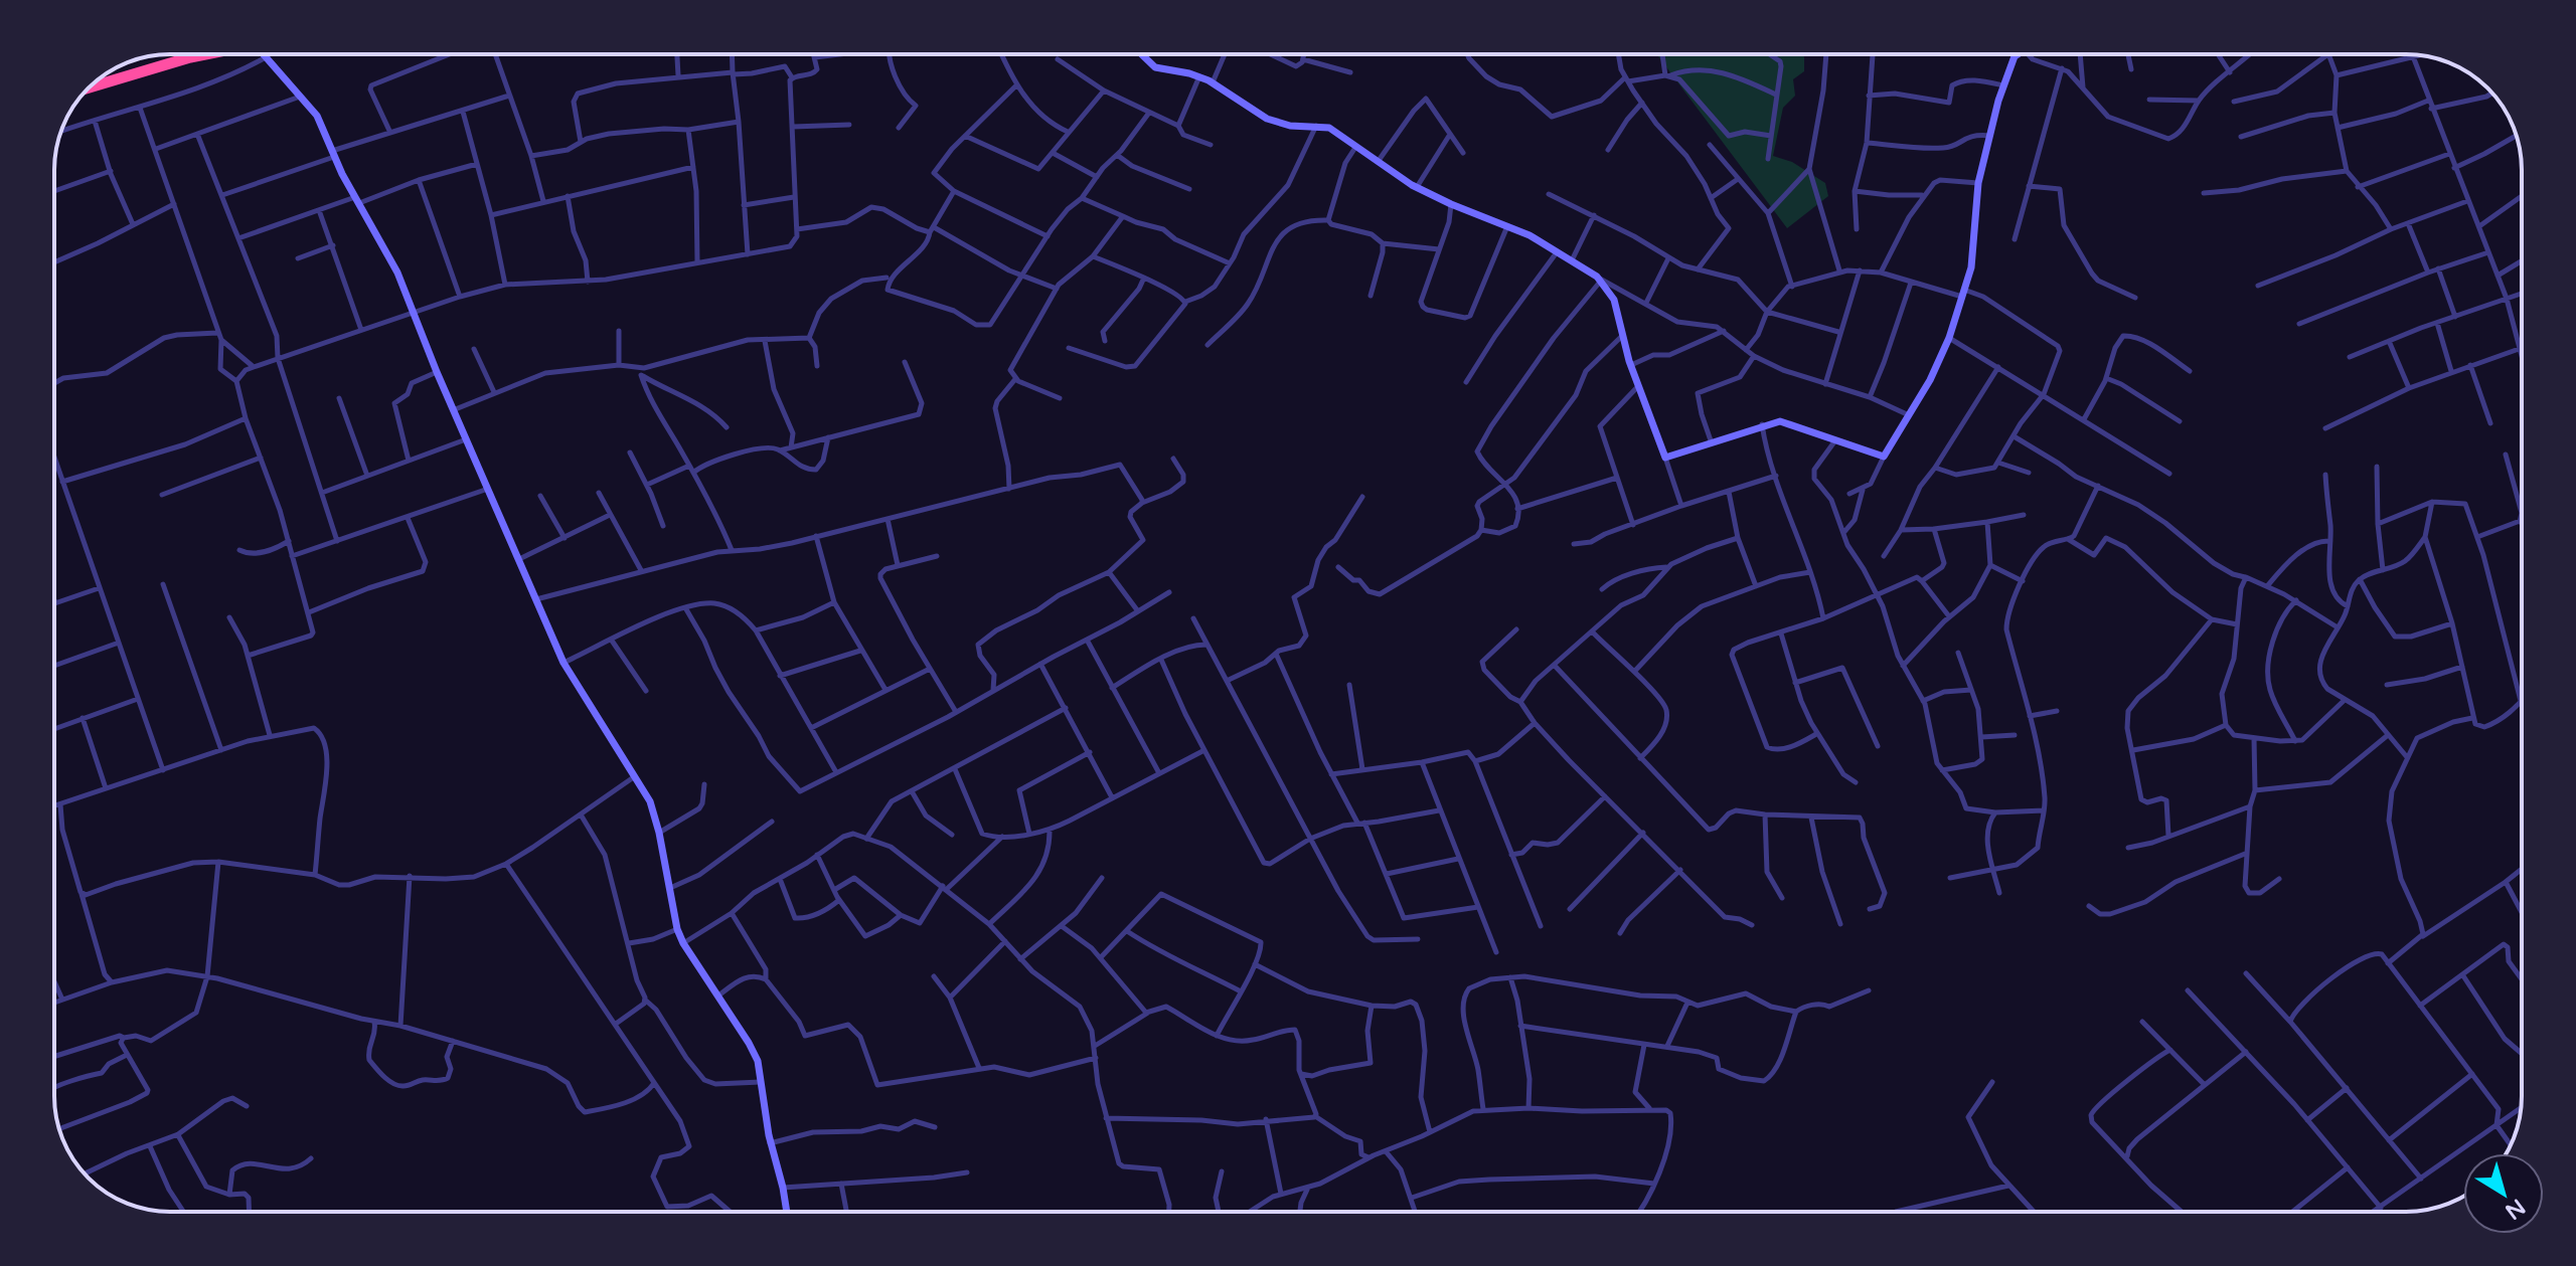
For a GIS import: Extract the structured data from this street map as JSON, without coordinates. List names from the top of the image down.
{
  "north": "bottom right"
}
